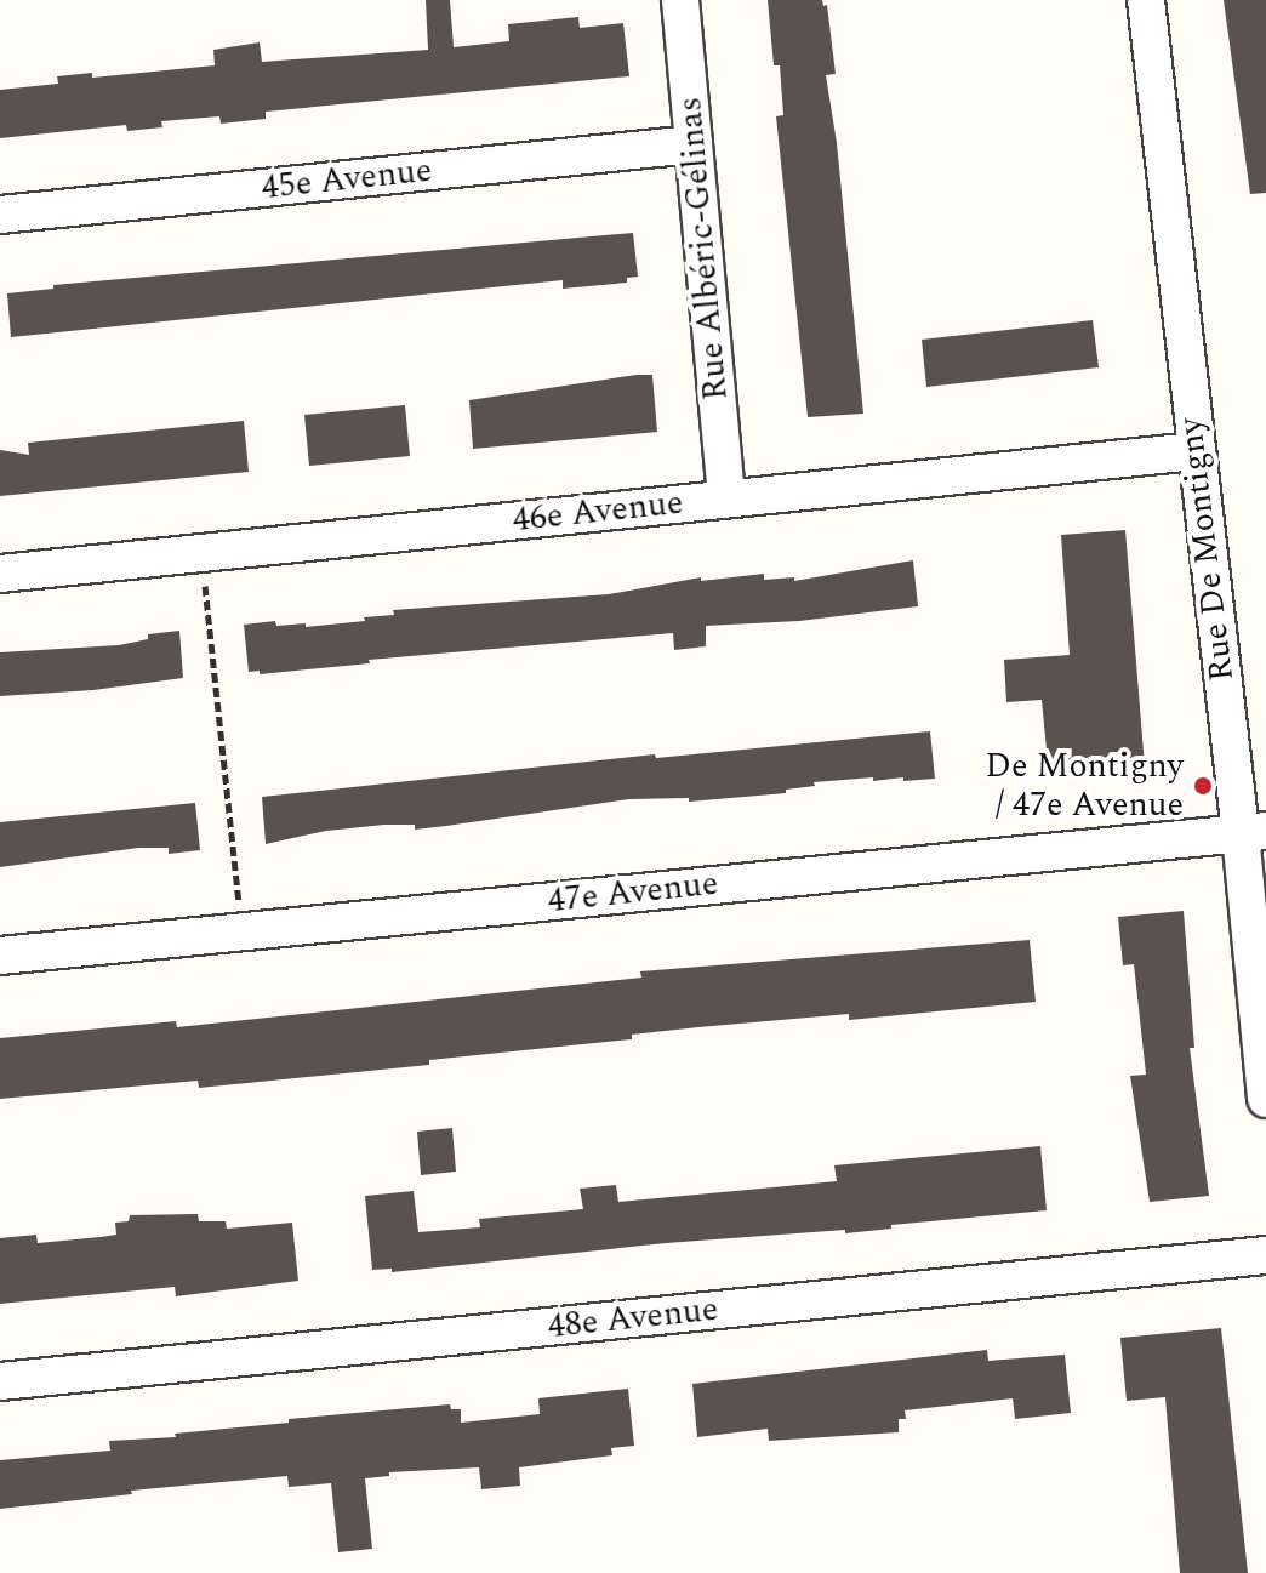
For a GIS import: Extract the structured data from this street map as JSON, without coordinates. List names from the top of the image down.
{
  "streets": {
    "street": [
      "45e Avenue",
      "Rue Albéric-Gélinas",
      "46e Avenue",
      "Rue De Montigny",
      "47e Avenue",
      "48e Avenue"
    ]
  },
  "crossings": [
    ["45e Avenue", "Rue Albéric-Gélinas"],
    ["Rue Albéric-Gélinas", "46e Avenue"],
    ["46e Avenue", "Rue De Montigny"],
    ["Rue De Montigny", "47e Avenue"]
  ],
  "places": ["De Montigny / 47e Avenue"]
}
